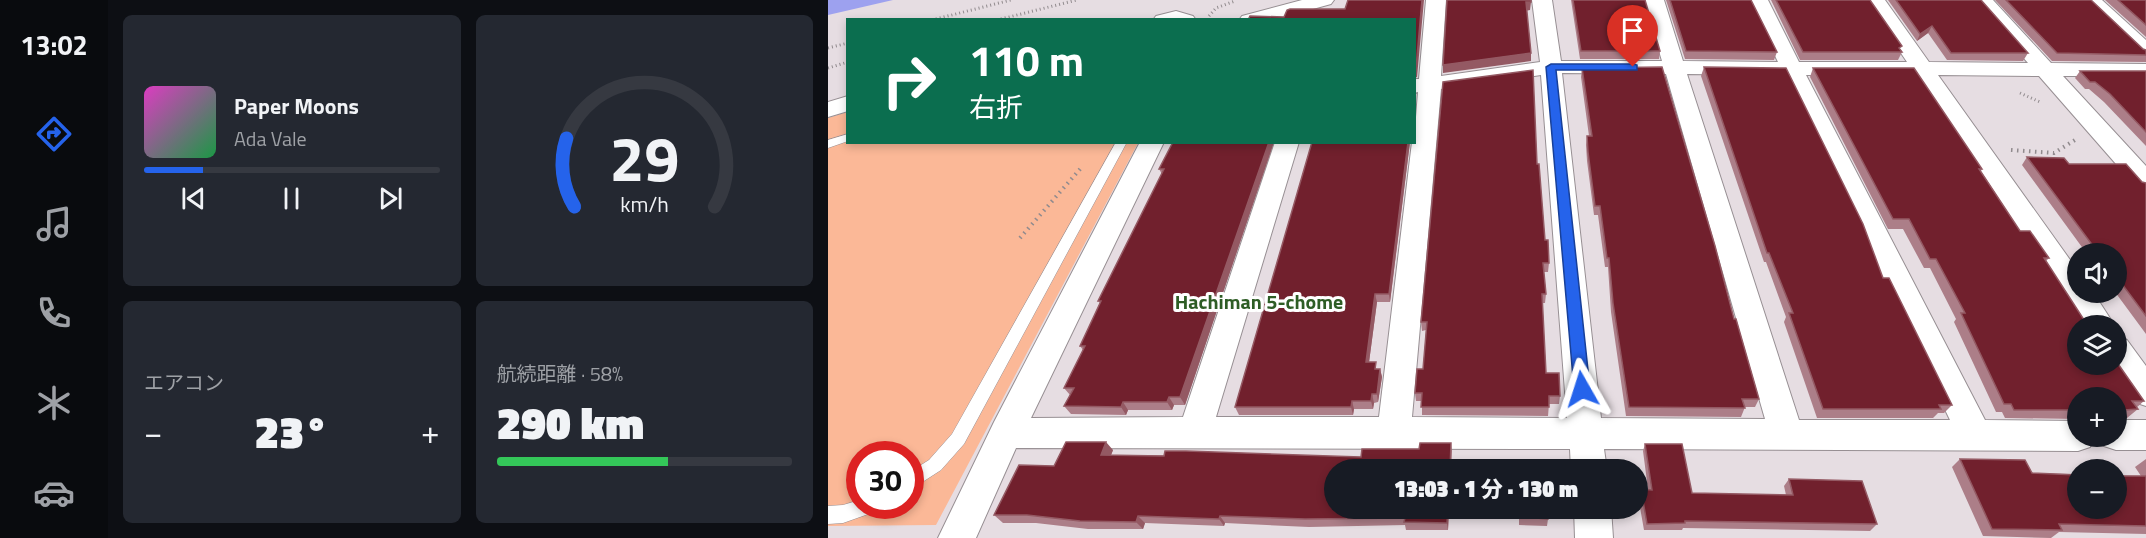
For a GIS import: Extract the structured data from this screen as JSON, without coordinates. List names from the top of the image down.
{
  "districts": ["Hachiman 5-chome"],
  "page": {
    "tabs": "13:02",
    "turn": ["110 m", "右折"],
    "song": ["Paper Moons", "Ada Vale"],
    "map_buttons": ["+", "−"],
    "tile": [
      "エアコン",
      ["航続距離 · 58%", "290 km"]
    ],
    "heat": ["−", "23°", "+"],
    "limit": "30",
    "trip": "13:03 · 1 分 · 130 m",
    "gauge": ["29", "km/h"]
  }
}
